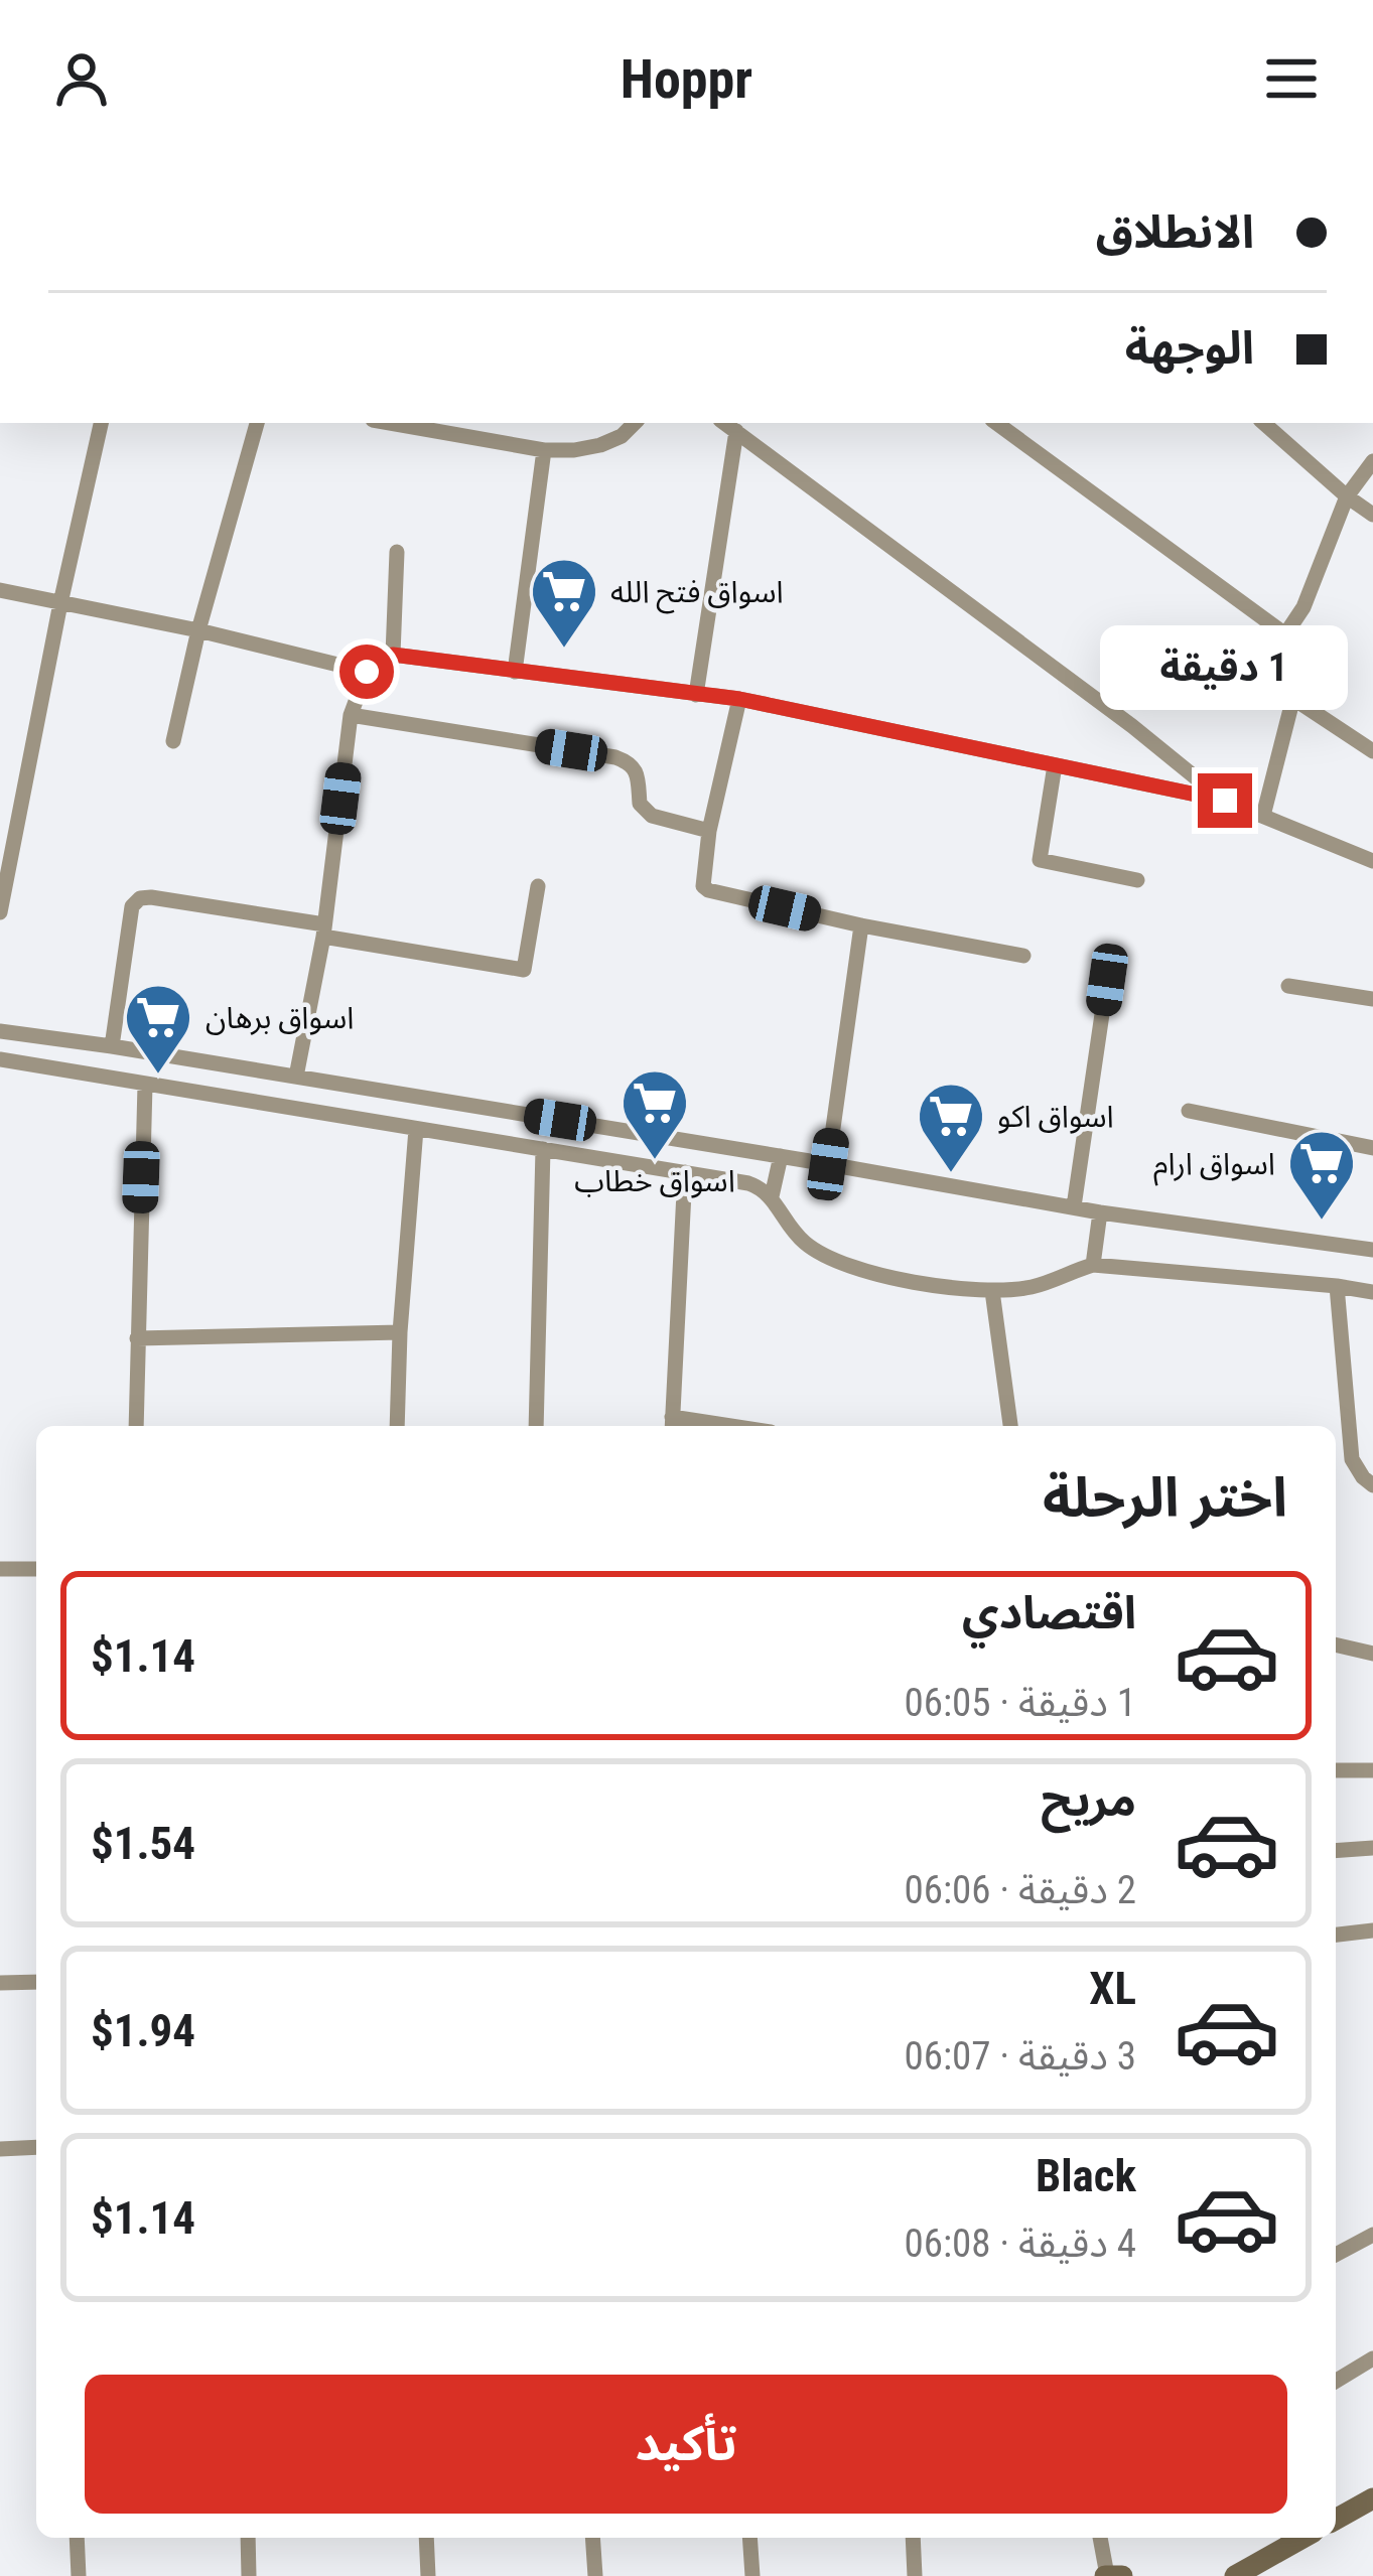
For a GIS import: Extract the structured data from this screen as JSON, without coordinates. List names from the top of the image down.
{
  "places": {
    "supermarket": [
      "اسواق فتح الله",
      "اسواق برهان",
      "اسواق خطاب",
      "اسواق اكو",
      "اسواق ارام"
    ]
  },
  "page": {
    "header": "Hoppr",
    "banner": ["الانطلاق", "الوجهة"],
    "bubble": "1 دقيقة",
    "heading": "اختر الرحلة",
    "list": [
      {
        "name": "اقتصادي",
        "note": "1 دقيقة · 06:05",
        "value": "$1.14"
      },
      {
        "name": "مريح",
        "note": "2 دقيقة · 06:06",
        "value": "$1.54"
      },
      {
        "name": "XL",
        "note": "3 دقيقة · 06:07",
        "value": "$1.94"
      },
      {
        "name": "Black",
        "note": "4 دقيقة · 06:08",
        "value": "$1.14"
      }
    ],
    "buttons": "تأكيد"
  }
}
